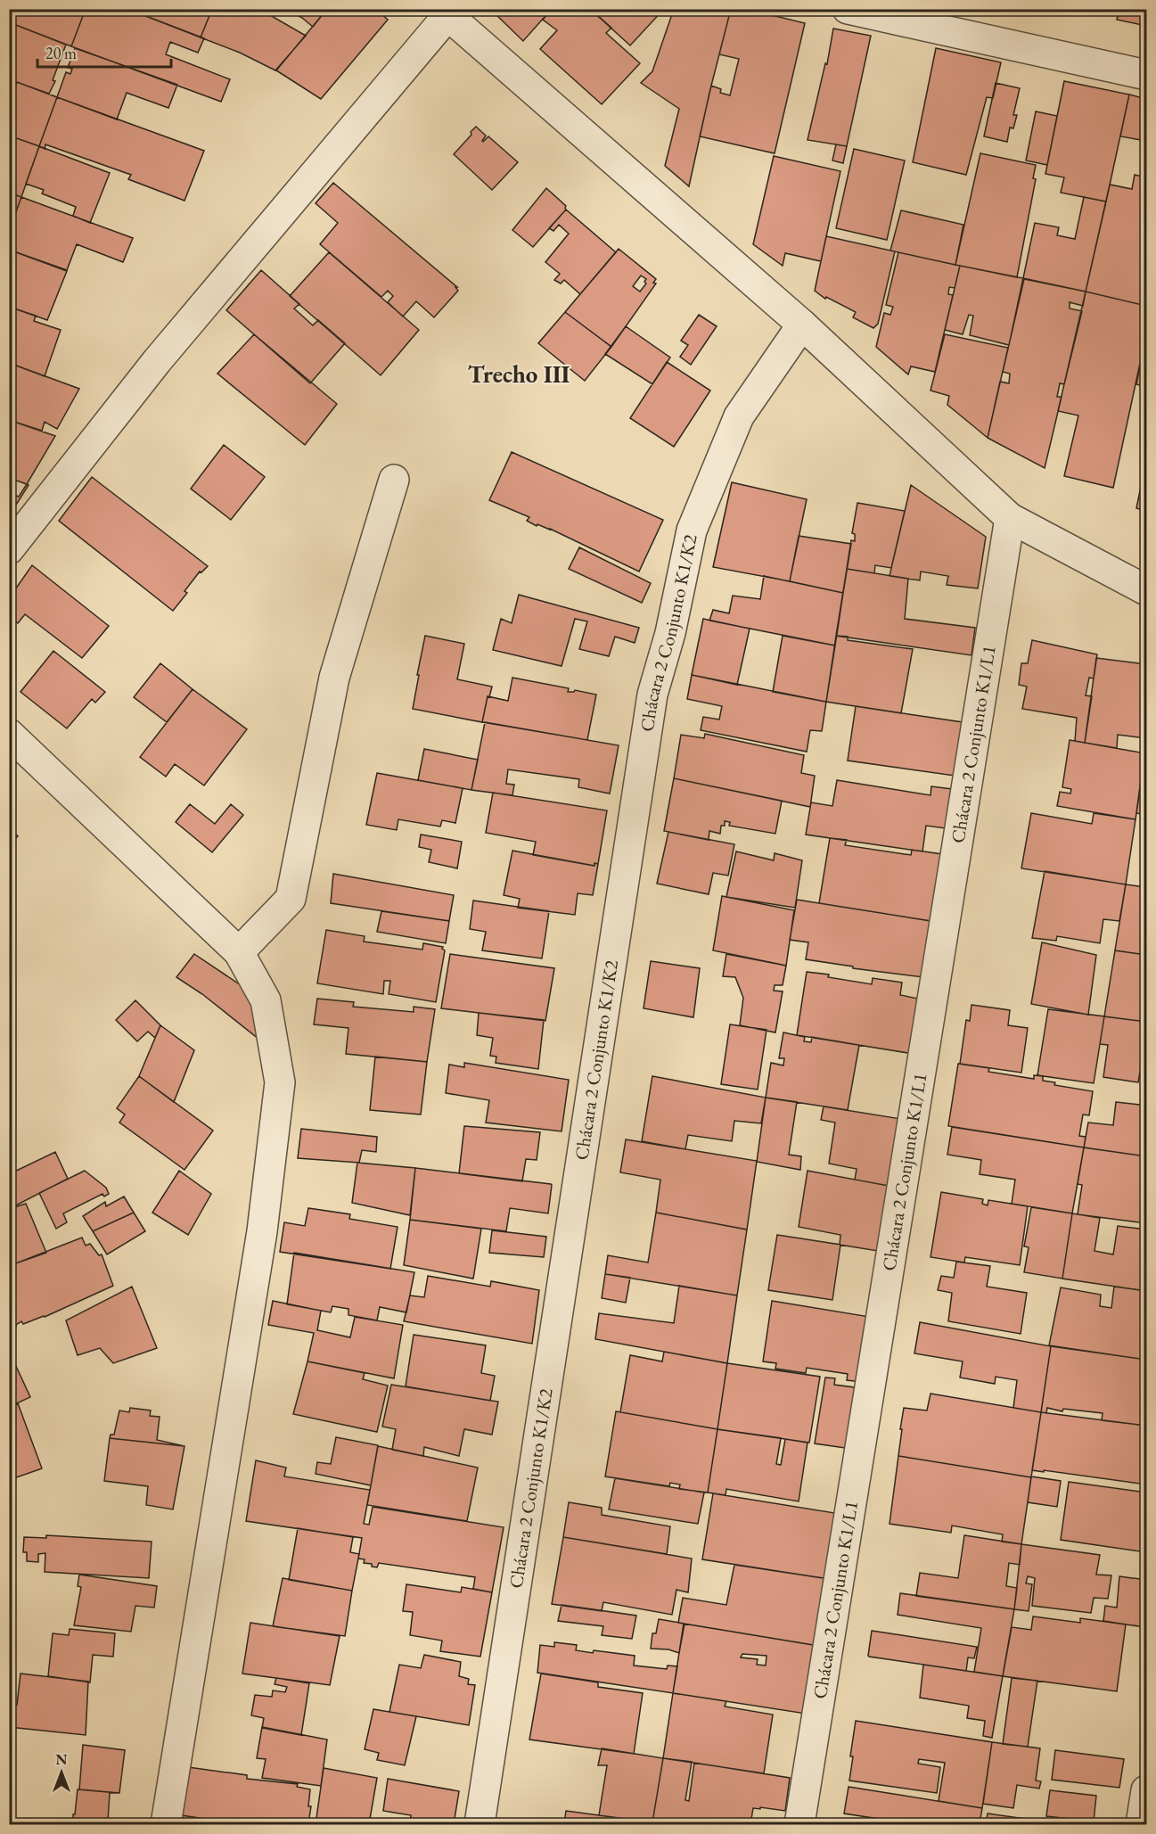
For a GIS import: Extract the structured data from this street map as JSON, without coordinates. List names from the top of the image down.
{
  "streets": {
    "street": ["Chácara 2 Conjunto K1/K2", "Chácara 2 Conjunto K1/L1"]
  },
  "districts": ["Trecho III"],
  "scale_bar": "20 m",
  "north": "top"
}
